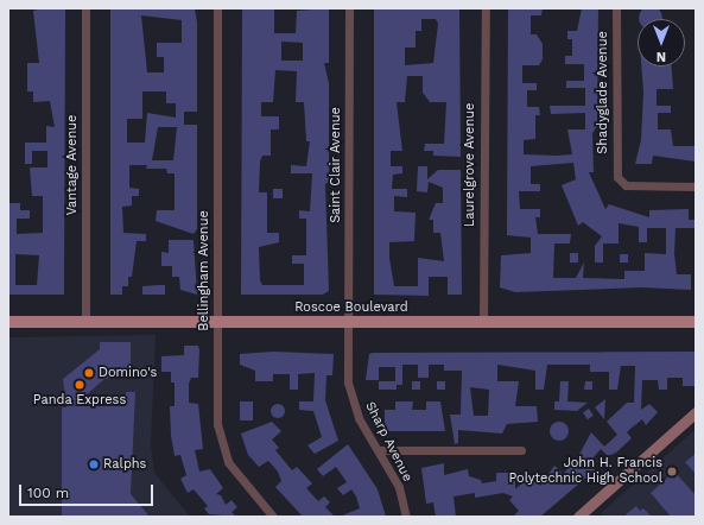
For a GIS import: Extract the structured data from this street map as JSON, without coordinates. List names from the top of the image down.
{
  "streets": {
    "main road": ["Roscoe Boulevard"],
    "street": [
      "Shadyglade Avenue",
      "Vantage Avenue",
      "Saint Clair Avenue",
      "Laurelgrove Avenue",
      "Bellingham Avenue",
      "Sharp Avenue"
    ]
  },
  "crossings": [
    ["Vantage Avenue", "Roscoe Boulevard"],
    ["Saint Clair Avenue", "Roscoe Boulevard"],
    ["Saint Clair Avenue", "Sharp Avenue"],
    ["Laurelgrove Avenue", "Roscoe Boulevard"],
    ["Bellingham Avenue", "Roscoe Boulevard"],
    ["Roscoe Boulevard", "Sharp Avenue"]
  ],
  "places": [
    "Domino's",
    "Panda Express",
    "Ralphs",
    "John H. Francis Polytechnic High School"
  ],
  "scale_bar": "100 m",
  "north": "bottom"
}
